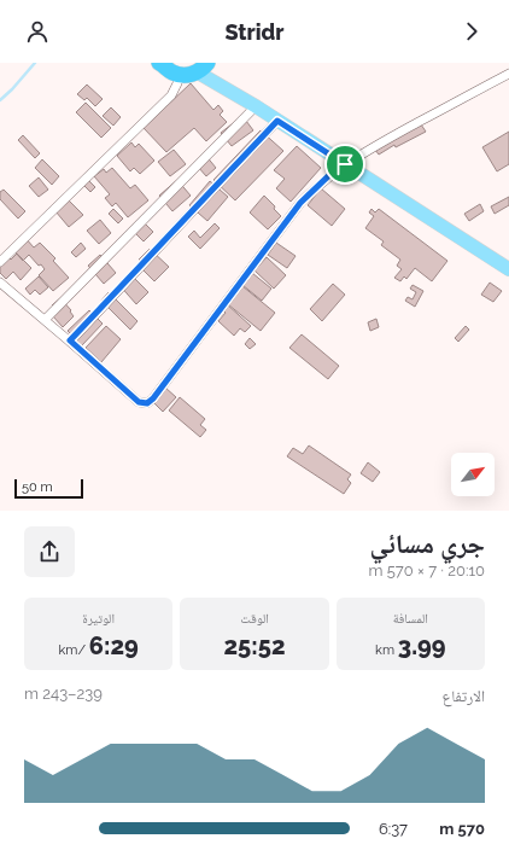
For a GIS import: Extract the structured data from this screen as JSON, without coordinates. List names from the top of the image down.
{
  "scale_bar": "50 m",
  "north": "top right",
  "page": {
    "header": "Stridr",
    "scale": "50 m",
    "heading": ["جري مسائي", "20:10 · 7 × 570 m"],
    "stats": [
      ["المسافة", "3.99 km"],
      ["الوقت", "25:52"],
      ["الوتيرة", "6:29 /km"]
    ],
    "chart": ["الارتفاع", "239–243 m"],
    "list": [
      {
        "name": "570 m",
        "note": "6:37"
      }
    ]
  }
}
